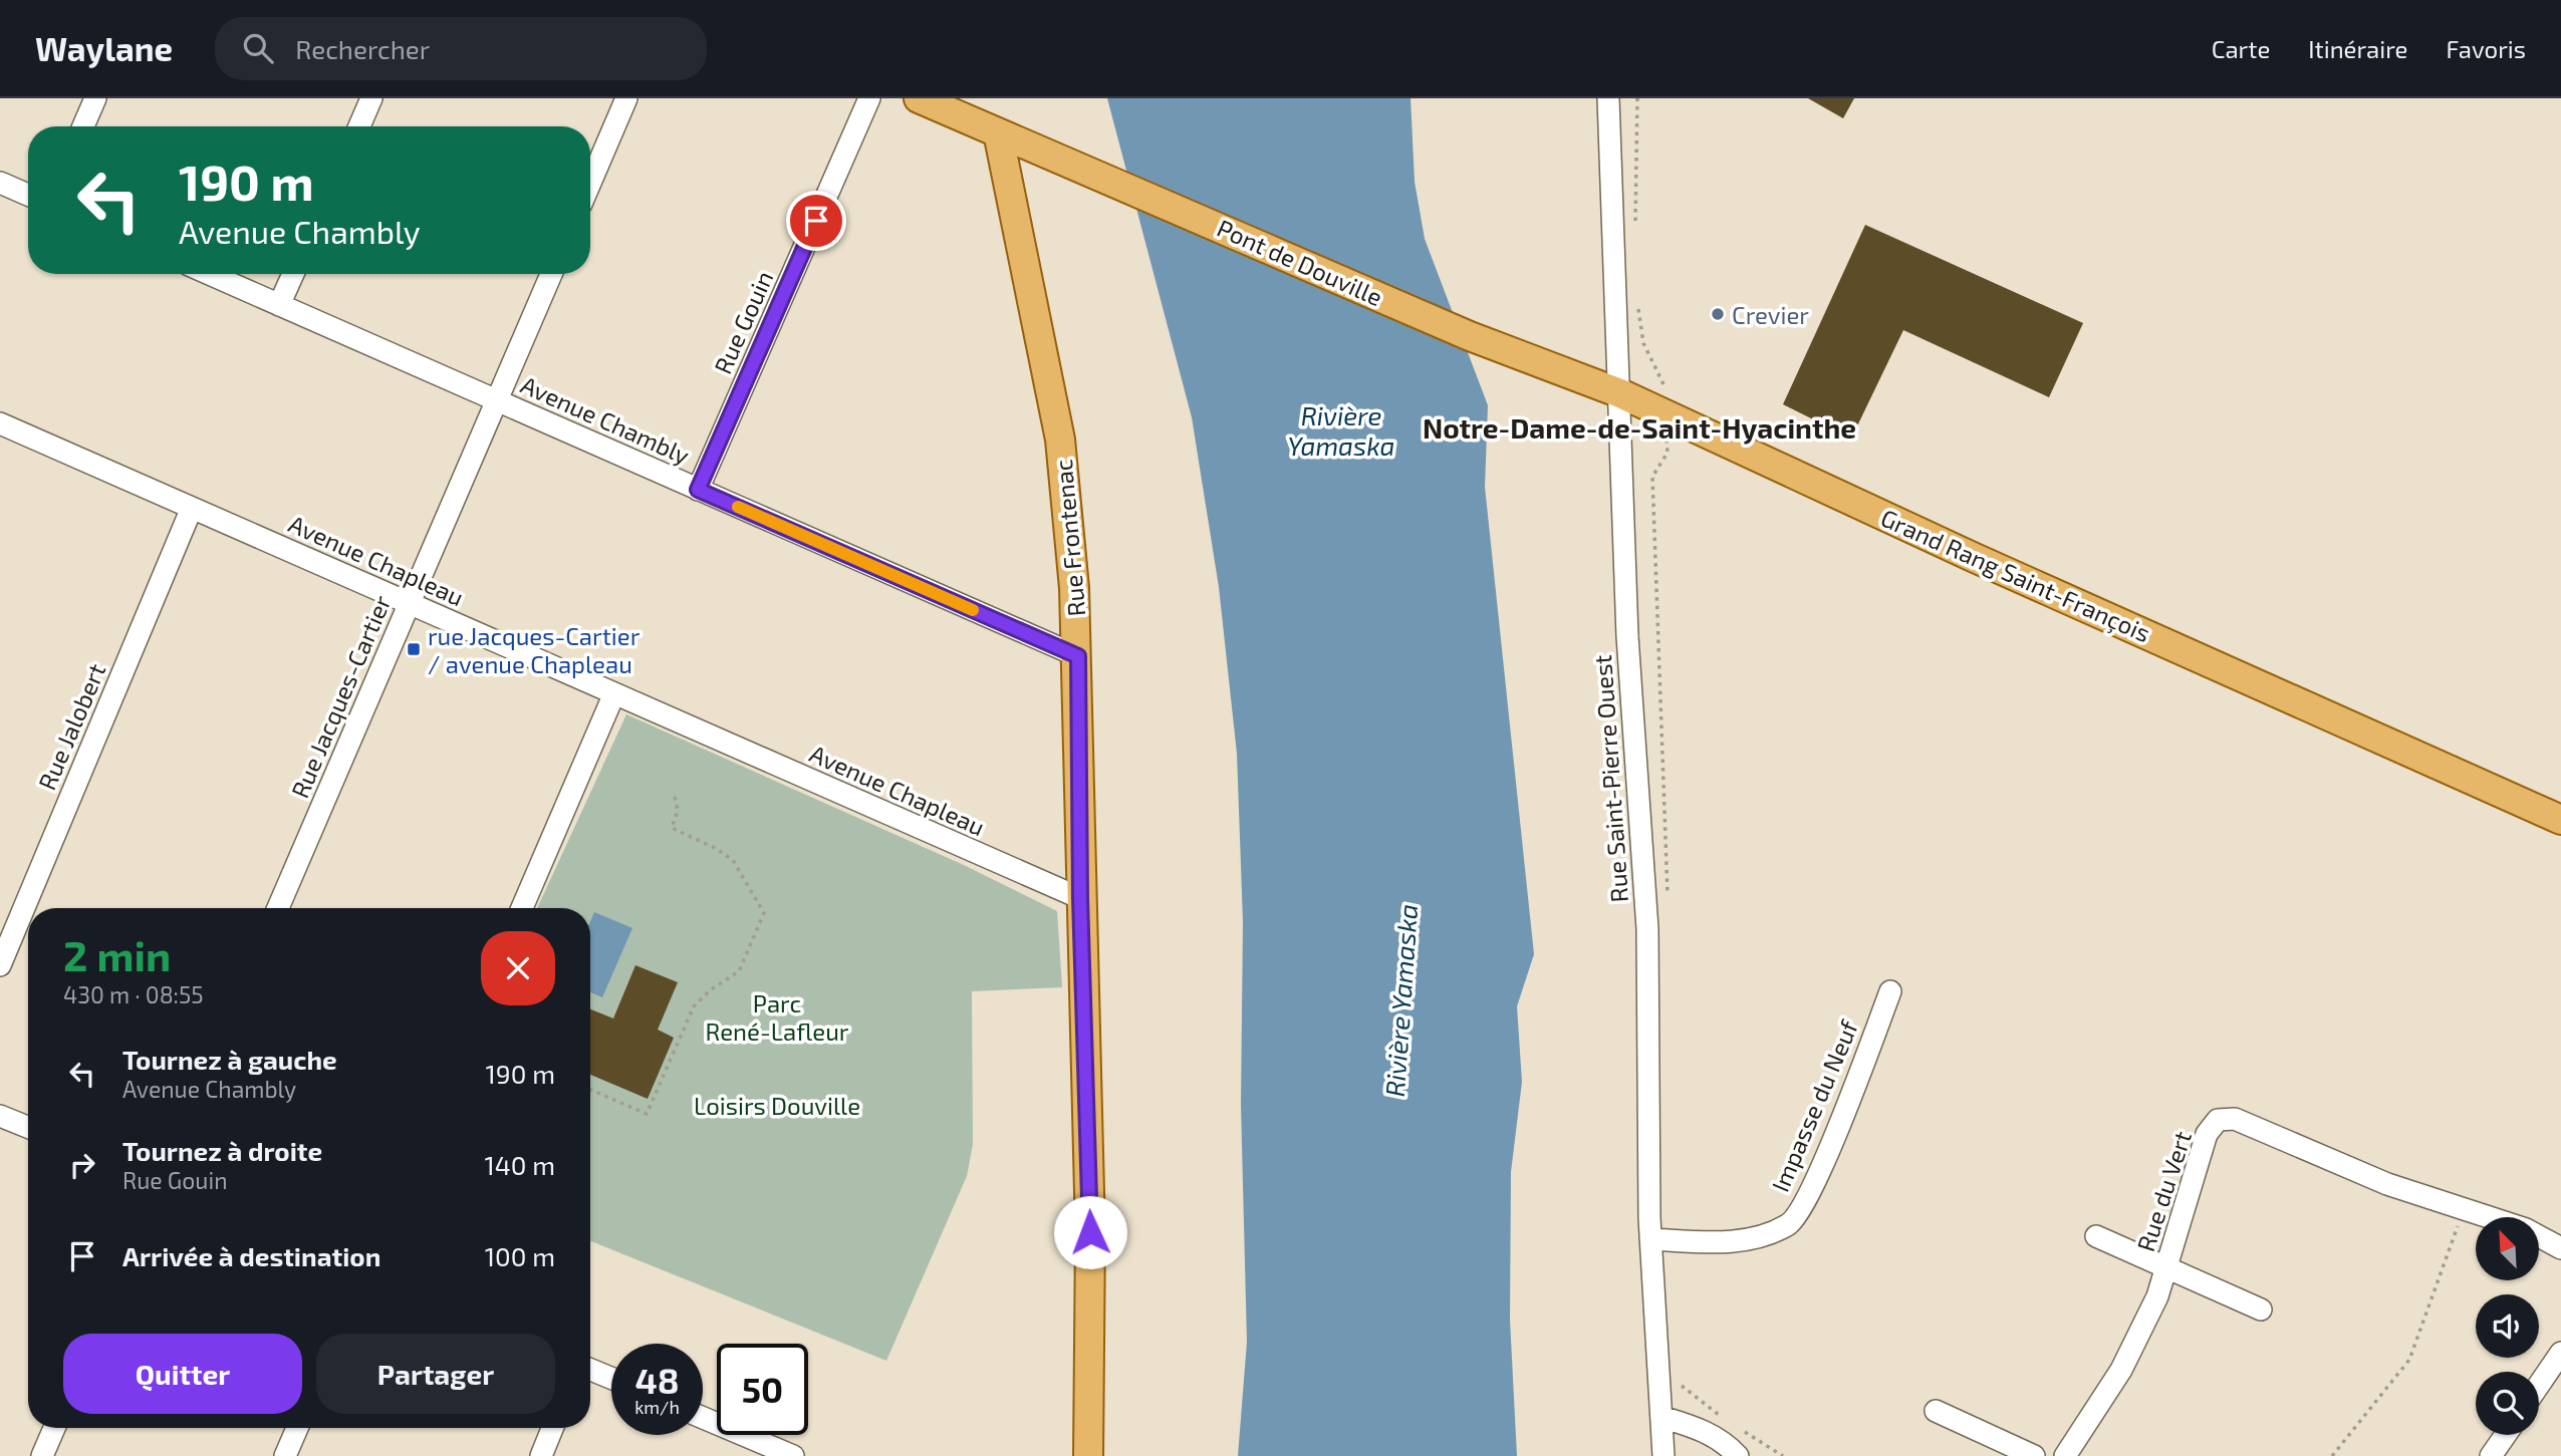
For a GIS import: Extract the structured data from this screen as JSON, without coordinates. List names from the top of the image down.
{
  "streets": {
    "main road": ["Pont de Douville", "Rue Frontenac", "Grand Rang Saint-François"],
    "street": [
      "Rue Gouin",
      "Avenue Chambly",
      "Avenue Chapleau",
      "Rue Jacques-Cartier",
      "Rue Jalobert",
      "Rue Saint-Pierre Ouest",
      "Impasse du Neuf",
      "Rue du Vert"
    ]
  },
  "crossings": [
    ["Pont de Douville", "Rue Frontenac"],
    ["Pont de Douville", "Grand Rang Saint-François"],
    ["Rue Gouin", "Avenue Chambly"],
    ["Avenue Chambly", "Rue Frontenac"],
    ["Avenue Chambly", "Rue Jacques-Cartier"],
    ["Rue Frontenac", "Avenue Chapleau"],
    ["Avenue Chapleau", "Rue Jacques-Cartier"],
    ["Avenue Chapleau", "Rue Jalobert"],
    ["Grand Rang Saint-François", "Rue Saint-Pierre Ouest"],
    ["Rue Saint-Pierre Ouest", "Impasse du Neuf"]
  ],
  "districts": ["Notre-Dame-de-Saint-Hyacinthe"],
  "water": ["Rivière Yamaska"],
  "parks": ["Parc René-Lafleur", "Loisirs Douville"],
  "places": {
    "other": ["Crevier"],
    "transit": ["rue Jacques-Cartier / avenue Chapleau"]
  },
  "north": "top left",
  "page": {
    "header": "Waylane",
    "search": "Rechercher",
    "nav": ["Carte", "Itinéraire", "Favoris"],
    "turn": ["190 m", "Avenue Chambly"],
    "heading": ["2 min", "430 m · 08:55"],
    "list": [
      {
        "name": "Tournez à gauche",
        "note": "Avenue Chambly",
        "value": "190 m"
      },
      {
        "name": "Tournez à droite",
        "note": "Rue Gouin",
        "value": "140 m"
      },
      {
        "name": "Arrivée à destination",
        "value": "100 m"
      }
    ],
    "buttons": ["Quitter", "Partager"],
    "speed": "48 km/h",
    "limit": "50"
  }
}
